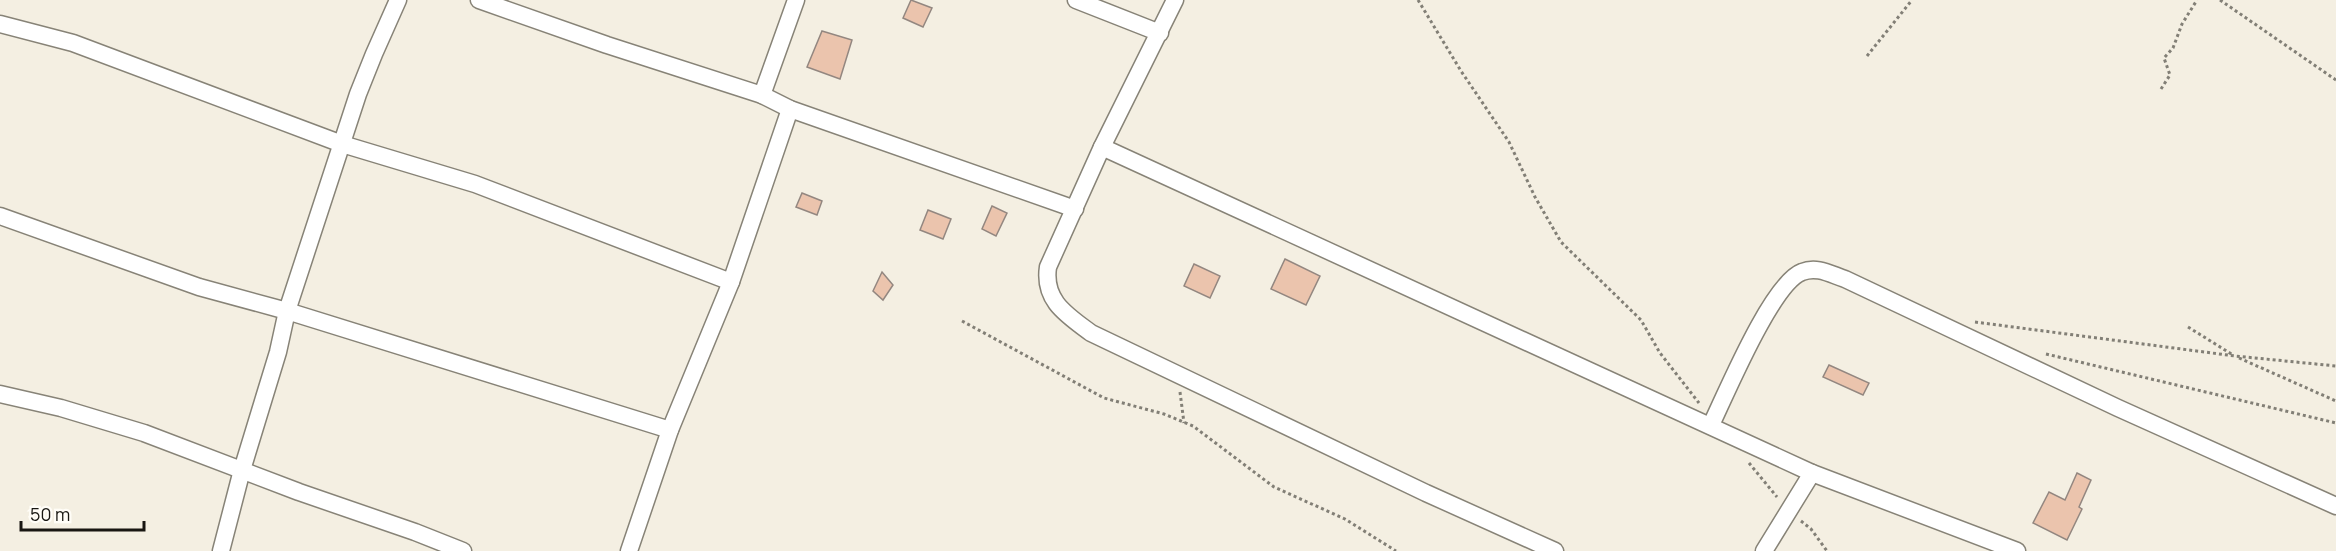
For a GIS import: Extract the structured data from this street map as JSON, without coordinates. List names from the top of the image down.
{
  "scale_bar": "50 m"
}
